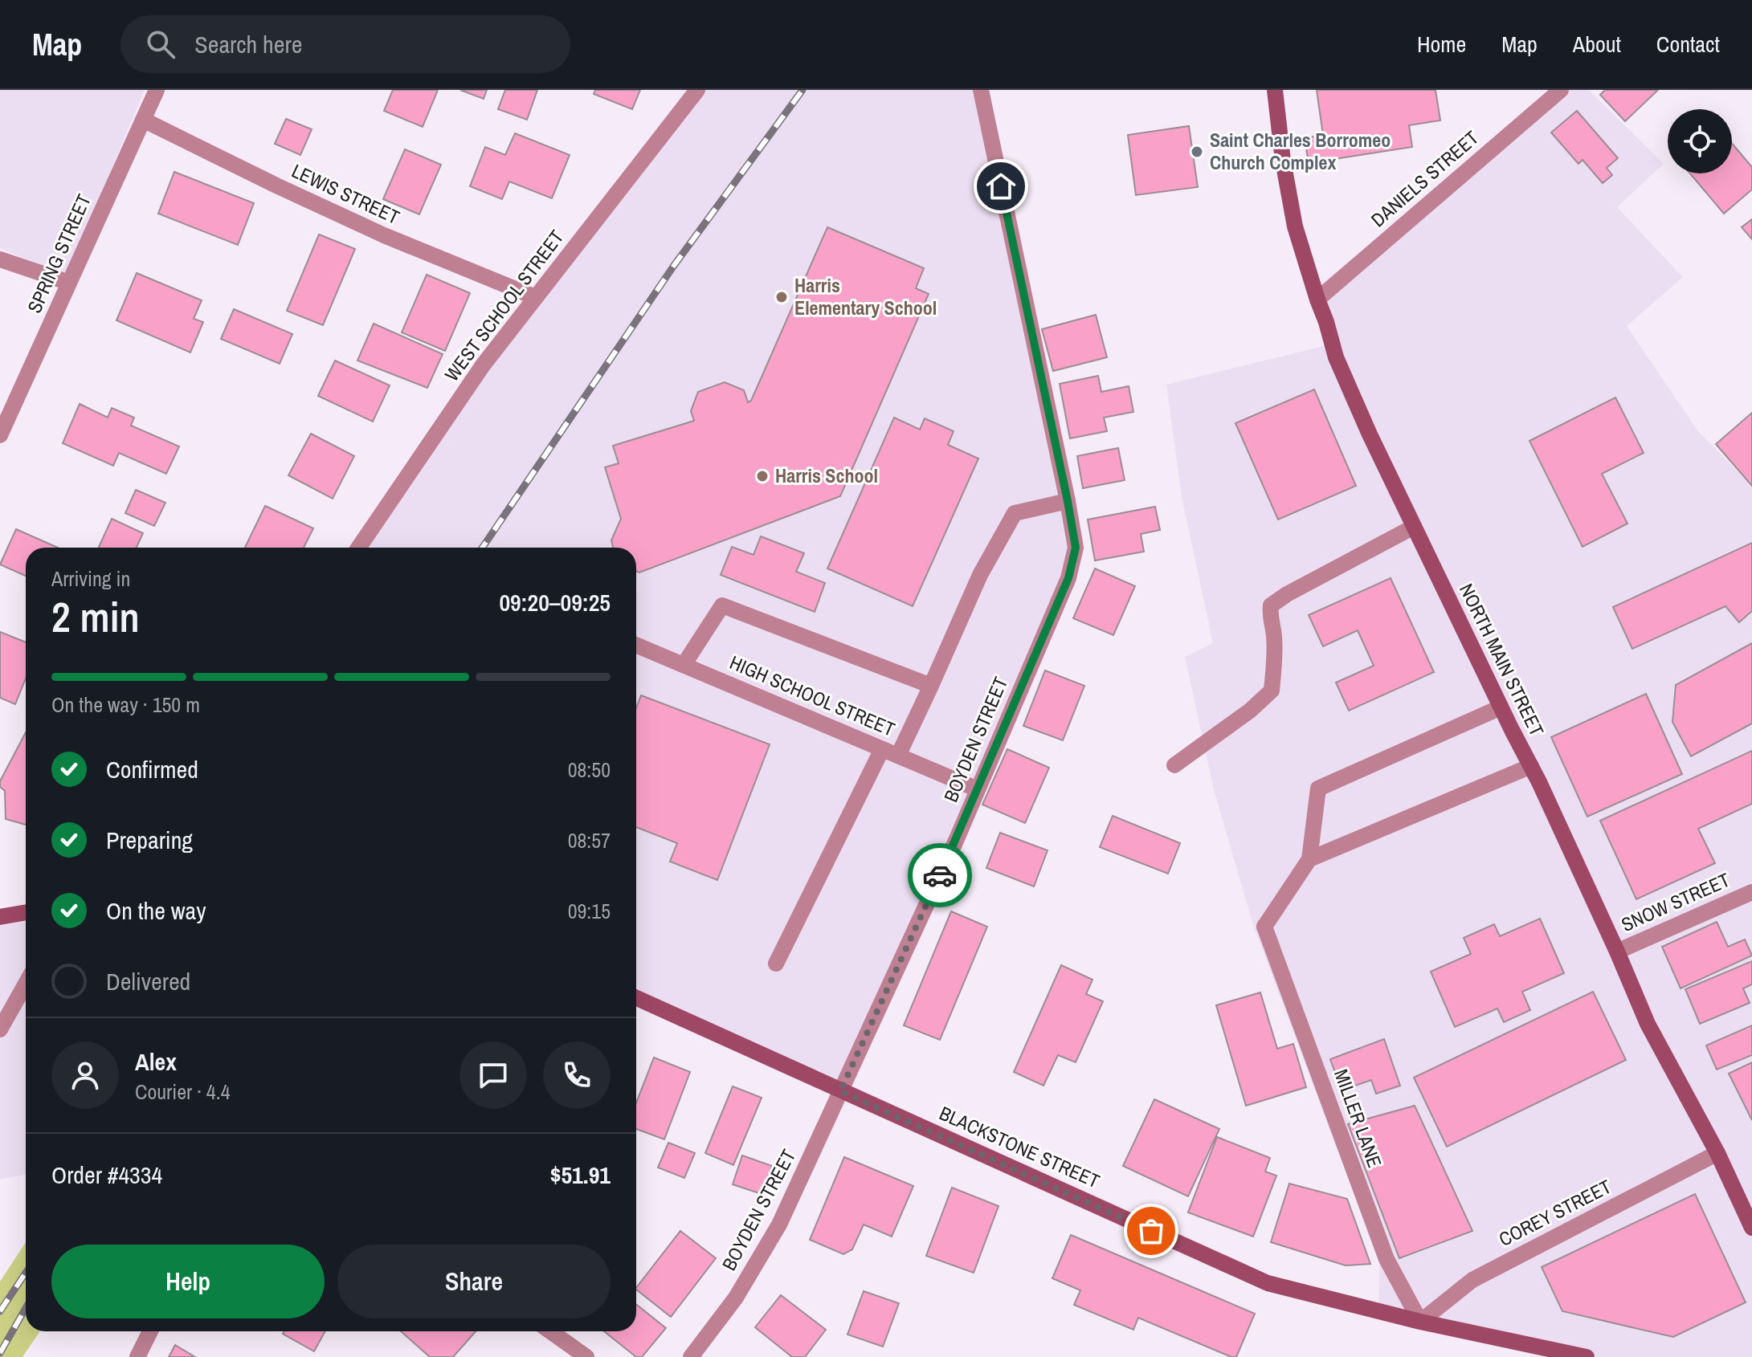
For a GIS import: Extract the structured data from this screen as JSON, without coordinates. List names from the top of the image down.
{
  "streets": {
    "street": [
      "DANIELS STREET",
      "LEWIS STREET",
      "SPRING STREET",
      "WEST SCHOOL STREET",
      "NORTH MAIN STREET",
      "HIGH SCHOOL STREET",
      "BOYDEN STREET",
      "SNOW STREET",
      "MILLER LANE",
      "BLACKSTONE STREET",
      "COREY STREET"
    ]
  },
  "crossings": [
    ["DANIELS STREET", "NORTH MAIN STREET"],
    ["LEWIS STREET", "SPRING STREET"],
    ["LEWIS STREET", "WEST SCHOOL STREET"],
    ["NORTH MAIN STREET", "SNOW STREET"],
    ["NORTH MAIN STREET", "COREY STREET"],
    ["HIGH SCHOOL STREET", "BOYDEN STREET"],
    ["BOYDEN STREET", "BLACKSTONE STREET"],
    ["MILLER LANE", "BLACKSTONE STREET"],
    ["MILLER LANE", "COREY STREET"],
    ["BLACKSTONE STREET", "COREY STREET"]
  ],
  "places": ["Saint Charles Borromeo Church Complex", "Harris Elementary School", "Harris School"],
  "page": {
    "header": "Map",
    "search": "Search here",
    "nav": [
      "Home",
      "Map",
      "About",
      "Contact"
    ],
    "heading": ["2 min", "Arriving in", "09:20–09:25"],
    "panel": [
      "Alex",
      "Courier · 4.4",
      "Order #4334",
      "$51.91"
    ],
    "bar": "On the way · 150 m",
    "list": [
      ["Confirmed", "08:50"],
      ["Preparing", "08:57"],
      ["On the way", "09:15"],
      "Delivered"
    ],
    "buttons": ["Help", "Share"]
  }
}
